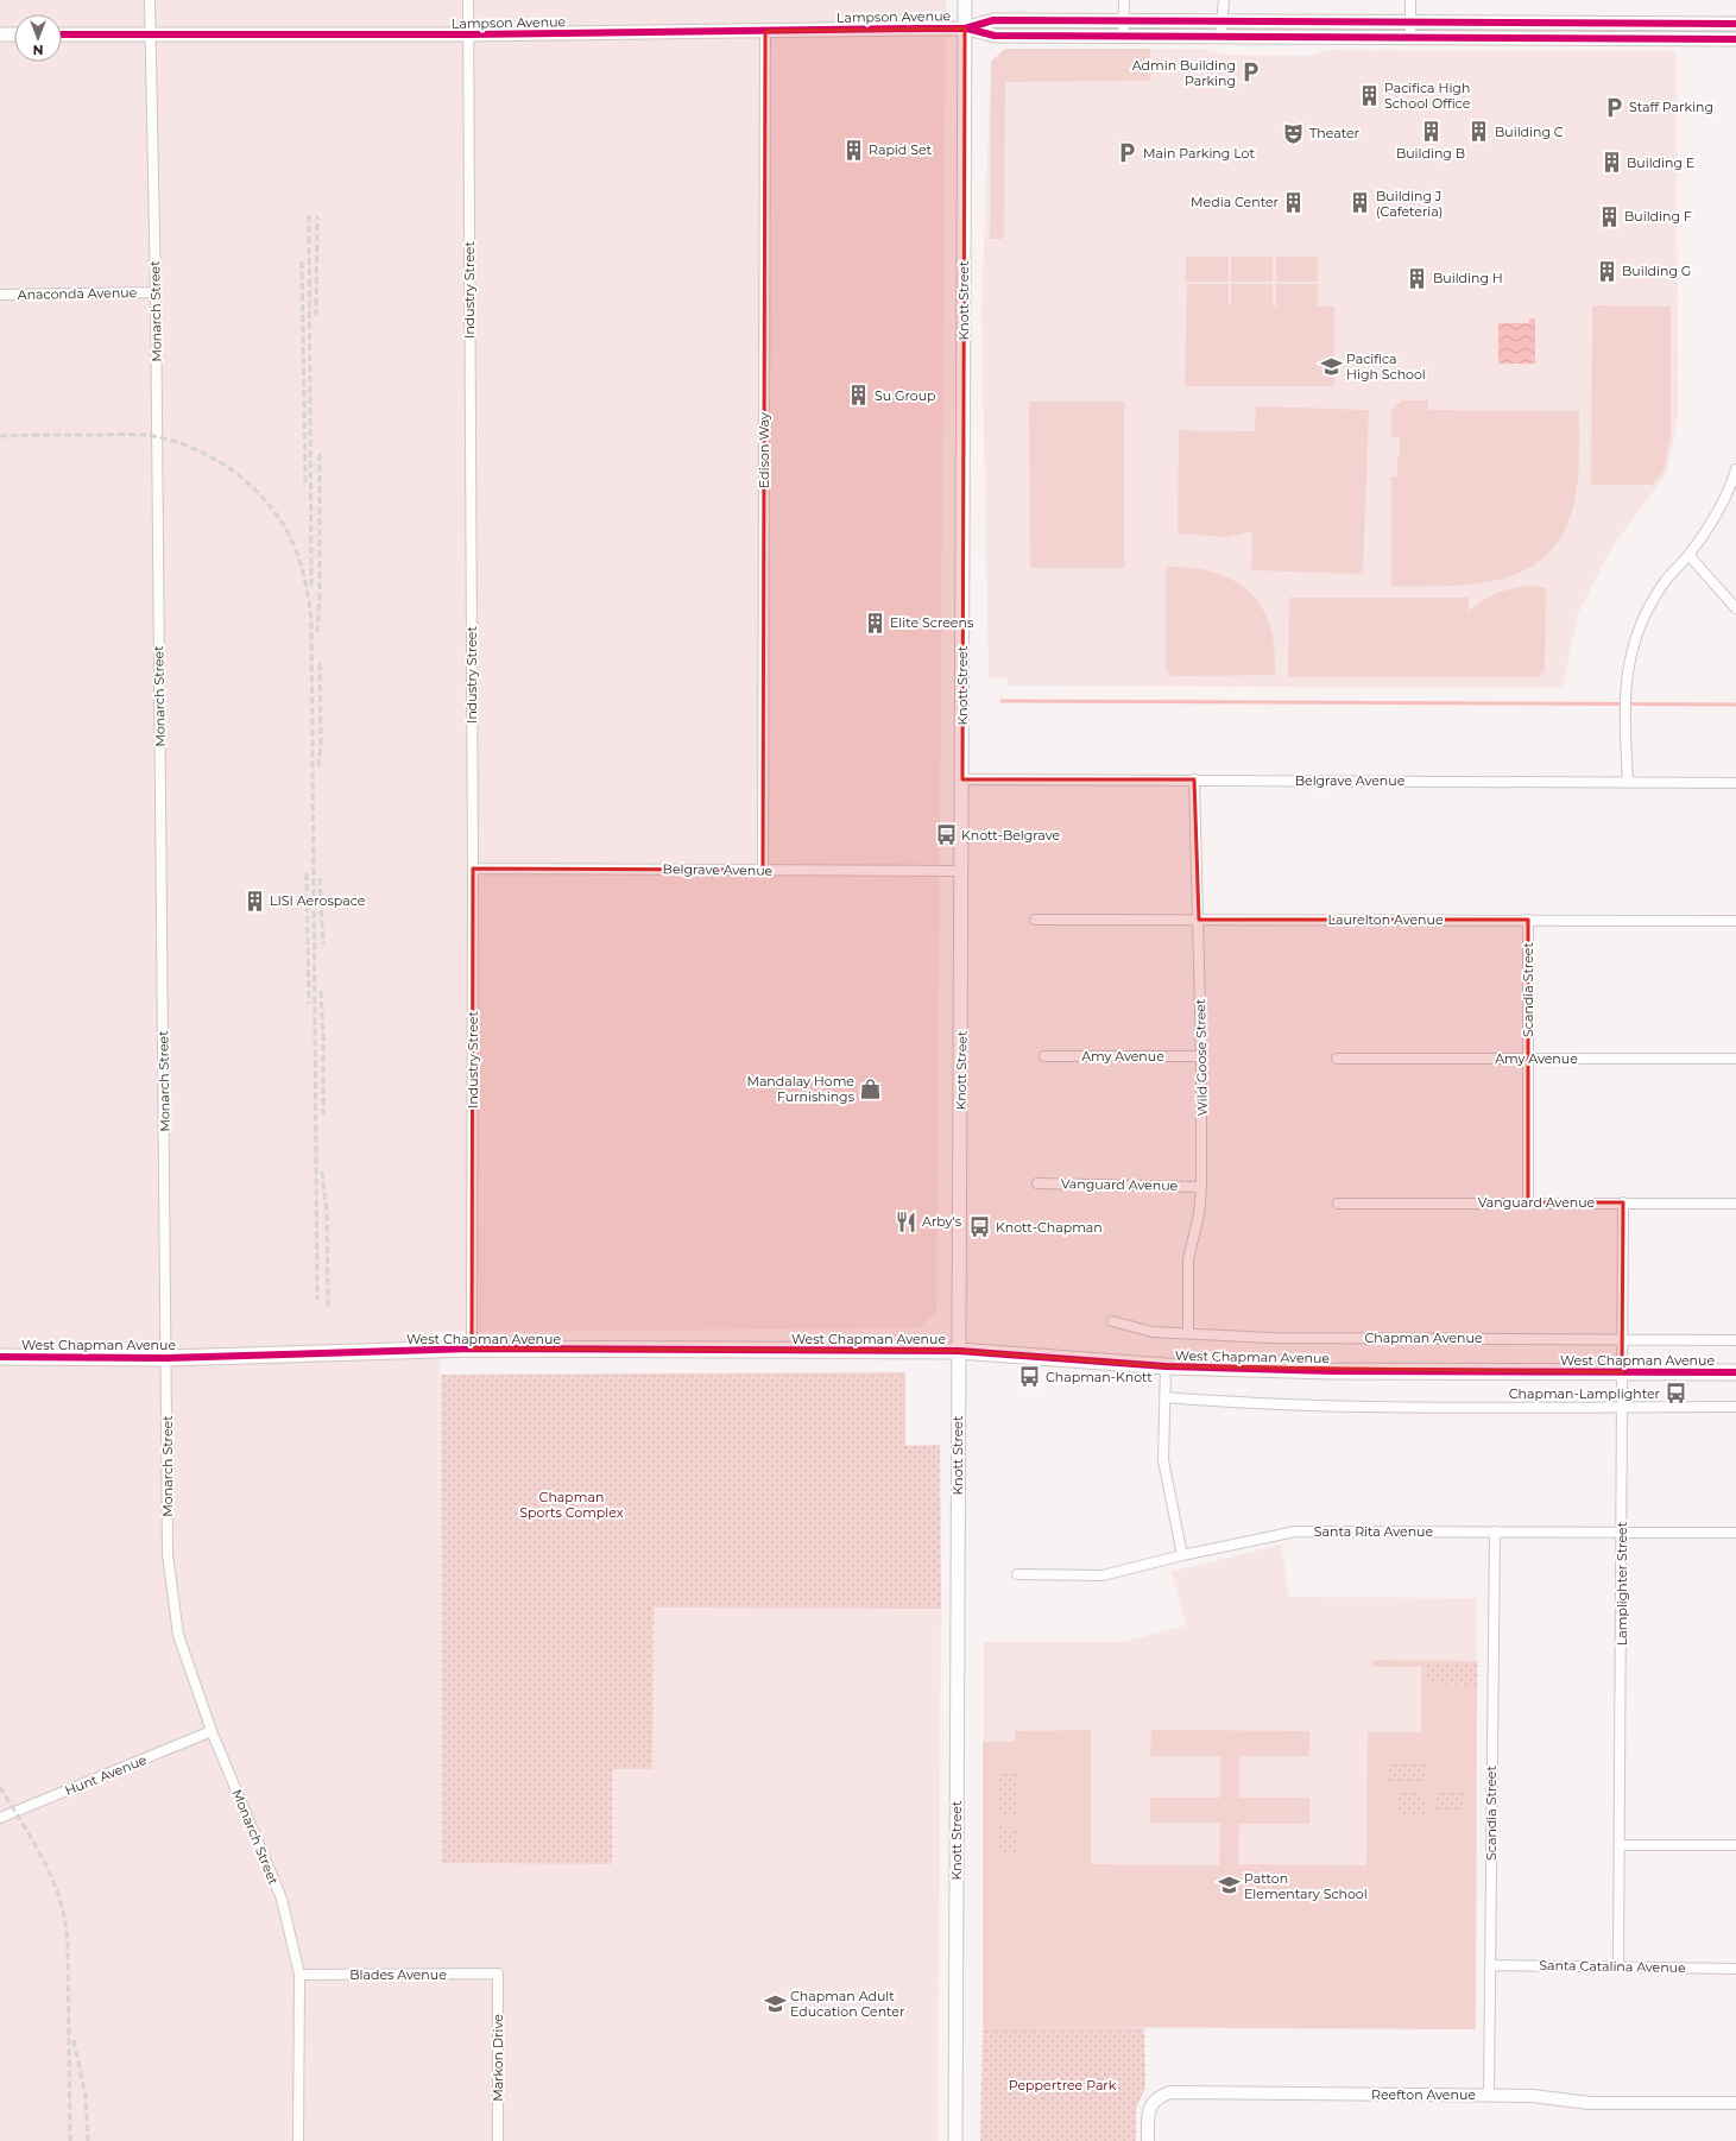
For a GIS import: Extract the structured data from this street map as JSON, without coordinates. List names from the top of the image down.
{
  "streets": {
    "main road": ["Lampson Avenue", "Knott Street", "West Chapman Avenue"],
    "street": [
      "Industry Street",
      "Anaconda Avenue",
      "Monarch Street",
      "Edison Way",
      "Belgrave Avenue",
      "Laurelton Avenue",
      "Scandia Street",
      "Amy Avenue",
      "Wild Goose Street",
      "Vanguard Avenue",
      "Chapman Avenue",
      "Santa Rita Avenue",
      "Lamplighter Street",
      "Hunt Avenue",
      "Santa Catalina Avenue",
      "Blades Avenue",
      "Markon Drive",
      "Reefton Avenue"
    ]
  },
  "crossings": [
    ["Lampson Avenue", "Industry Street"],
    ["Lampson Avenue", "Knott Street"],
    ["Lampson Avenue", "Monarch Street"],
    ["Lampson Avenue", "Edison Way"],
    ["Industry Street", "Belgrave Avenue"],
    ["Industry Street", "West Chapman Avenue"],
    ["Anaconda Avenue", "Monarch Street"],
    ["Knott Street", "Belgrave Avenue"],
    ["Knott Street", "West Chapman Avenue"],
    ["Monarch Street", "West Chapman Avenue"],
    ["Monarch Street", "Hunt Avenue"],
    ["Monarch Street", "Blades Avenue"],
    ["Edison Way", "Belgrave Avenue"],
    ["Belgrave Avenue", "Wild Goose Street"],
    ["Laurelton Avenue", "Scandia Street"],
    ["Laurelton Avenue", "Wild Goose Street"],
    ["Scandia Street", "Amy Avenue"],
    ["Scandia Street", "Vanguard Avenue"],
    ["Scandia Street", "Santa Rita Avenue"],
    ["Scandia Street", "Santa Catalina Avenue"],
    ["Scandia Street", "Reefton Avenue"],
    ["Amy Avenue", "Wild Goose Street"],
    ["Wild Goose Street", "Vanguard Avenue"],
    ["Wild Goose Street", "Chapman Avenue"],
    ["Vanguard Avenue", "Lamplighter Street"],
    ["Chapman Avenue", "Lamplighter Street"],
    ["West Chapman Avenue", "Lamplighter Street"],
    ["Santa Rita Avenue", "Lamplighter Street"],
    ["Lamplighter Street", "Santa Catalina Avenue"],
    ["Blades Avenue", "Markon Drive"]
  ],
  "parks": ["Chapman Sports Complex", "Peppertree Park"],
  "places": {
    "parking": ["Admin Building Parking", "Staff Parking", "Main Parking Lot"],
    "building": [
      "Pacifica High School Office",
      "Building B",
      "Building C",
      "Rapid Set",
      "Building E",
      "Media Center",
      "Building J (Cafeteria)",
      "Building F",
      "Building G",
      "Building H",
      "Su Group",
      "Elite Screens",
      "LISI Aerospace"
    ],
    "theatre": ["Theater"],
    "school or university": ["Pacifica High School", "Patton Elementary School", "Chapman Adult Education Center"],
    "bus stop": [
      "Knott-Belgrave",
      "Knott-Chapman",
      "Chapman-Knott",
      "Chapman-Lamplighter"
    ],
    "shop": ["Mandalay Home Furnishings"],
    "restaurant": ["Arby's"]
  },
  "north": "bottom"
}
